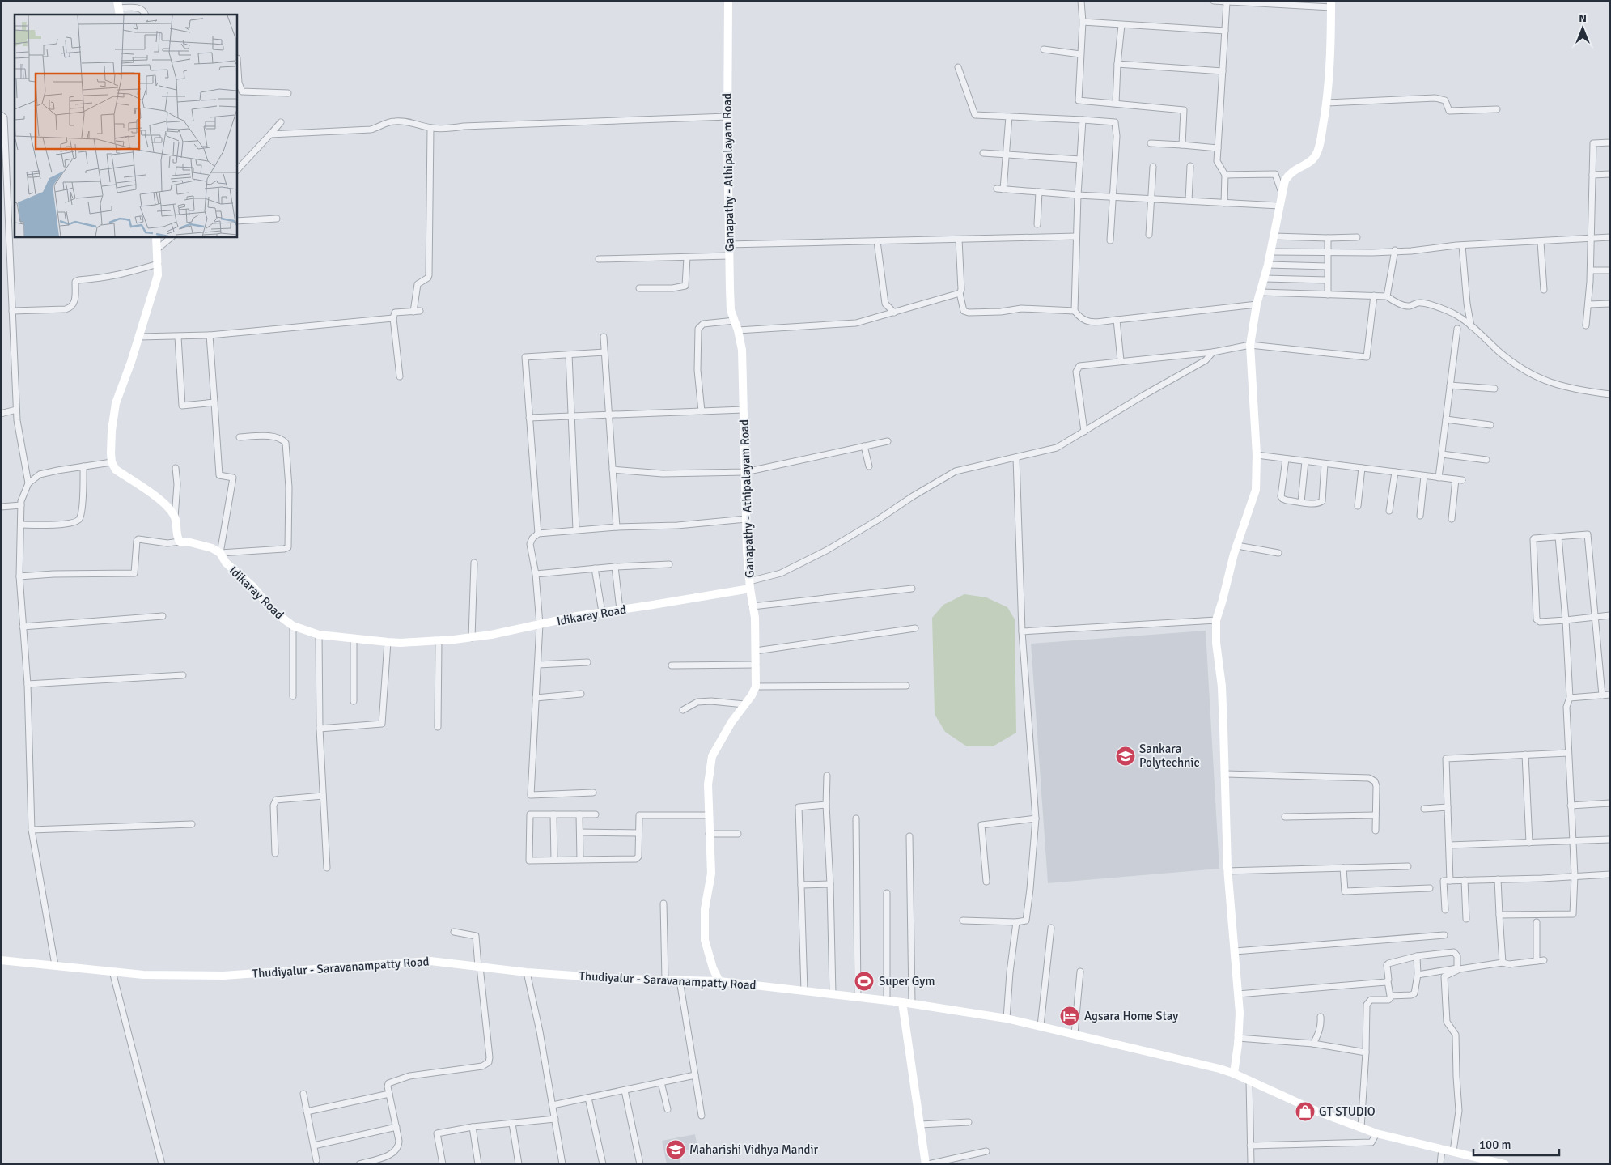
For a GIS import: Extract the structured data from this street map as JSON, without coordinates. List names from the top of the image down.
{
  "streets": {
    "main road": ["Ganapathy - Athipalayam Road", "Idikaray Road", "Thudiyalur - Saravanampatty Road"]
  },
  "crossings": [
    ["Ganapathy - Athipalayam Road", "Idikaray Road"]
  ],
  "places": {
    "school or university": ["Sankara Polytechnic", "Maharishi Vidhya Mandir"],
    "sports": ["Super Gym"],
    "hotel": ["Agsara Home Stay"],
    "shop": ["GT STUDIO"]
  },
  "scale_bar": "100 m",
  "north": "top"
}
